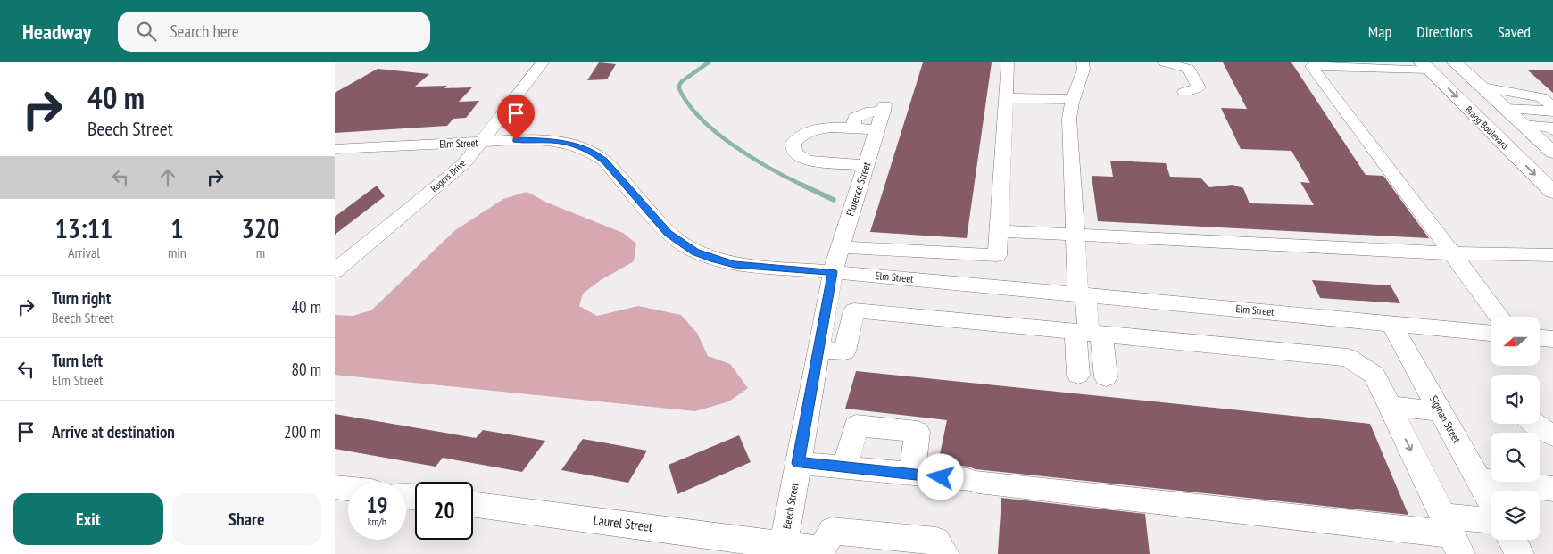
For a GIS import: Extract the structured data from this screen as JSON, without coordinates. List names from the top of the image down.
{
  "streets": {
    "main road": ["Bragg Boulevard"],
    "street": [
      "Elm Street",
      "Rogers Drive",
      "Florence Street",
      "Sigman Street",
      "Beech Street",
      "Laurel Street"
    ]
  },
  "crossings": [
    ["Elm Street", "Rogers Drive"],
    ["Elm Street", "Florence Street"],
    ["Elm Street", "Sigman Street"],
    ["Elm Street", "Beech Street"],
    ["Florence Street", "Beech Street"],
    ["Beech Street", "Laurel Street"]
  ],
  "north": "left",
  "page": {
    "header": "Headway",
    "search": "Search here",
    "nav": ["Map", "Directions", "Saved"],
    "turn": ["40 m", "Beech Street"],
    "eta": [
      "13:11",
      "Arrival",
      "1",
      "min",
      "320",
      "m"
    ],
    "list": [
      {
        "name": "Turn right",
        "note": "Beech Street",
        "value": "40 m"
      },
      {
        "name": "Turn left",
        "note": "Elm Street",
        "value": "80 m"
      },
      {
        "name": "Arrive at destination",
        "value": "200 m"
      }
    ],
    "speed": "19 km/h",
    "limit": "20",
    "buttons": ["Exit", "Share"]
  }
}
